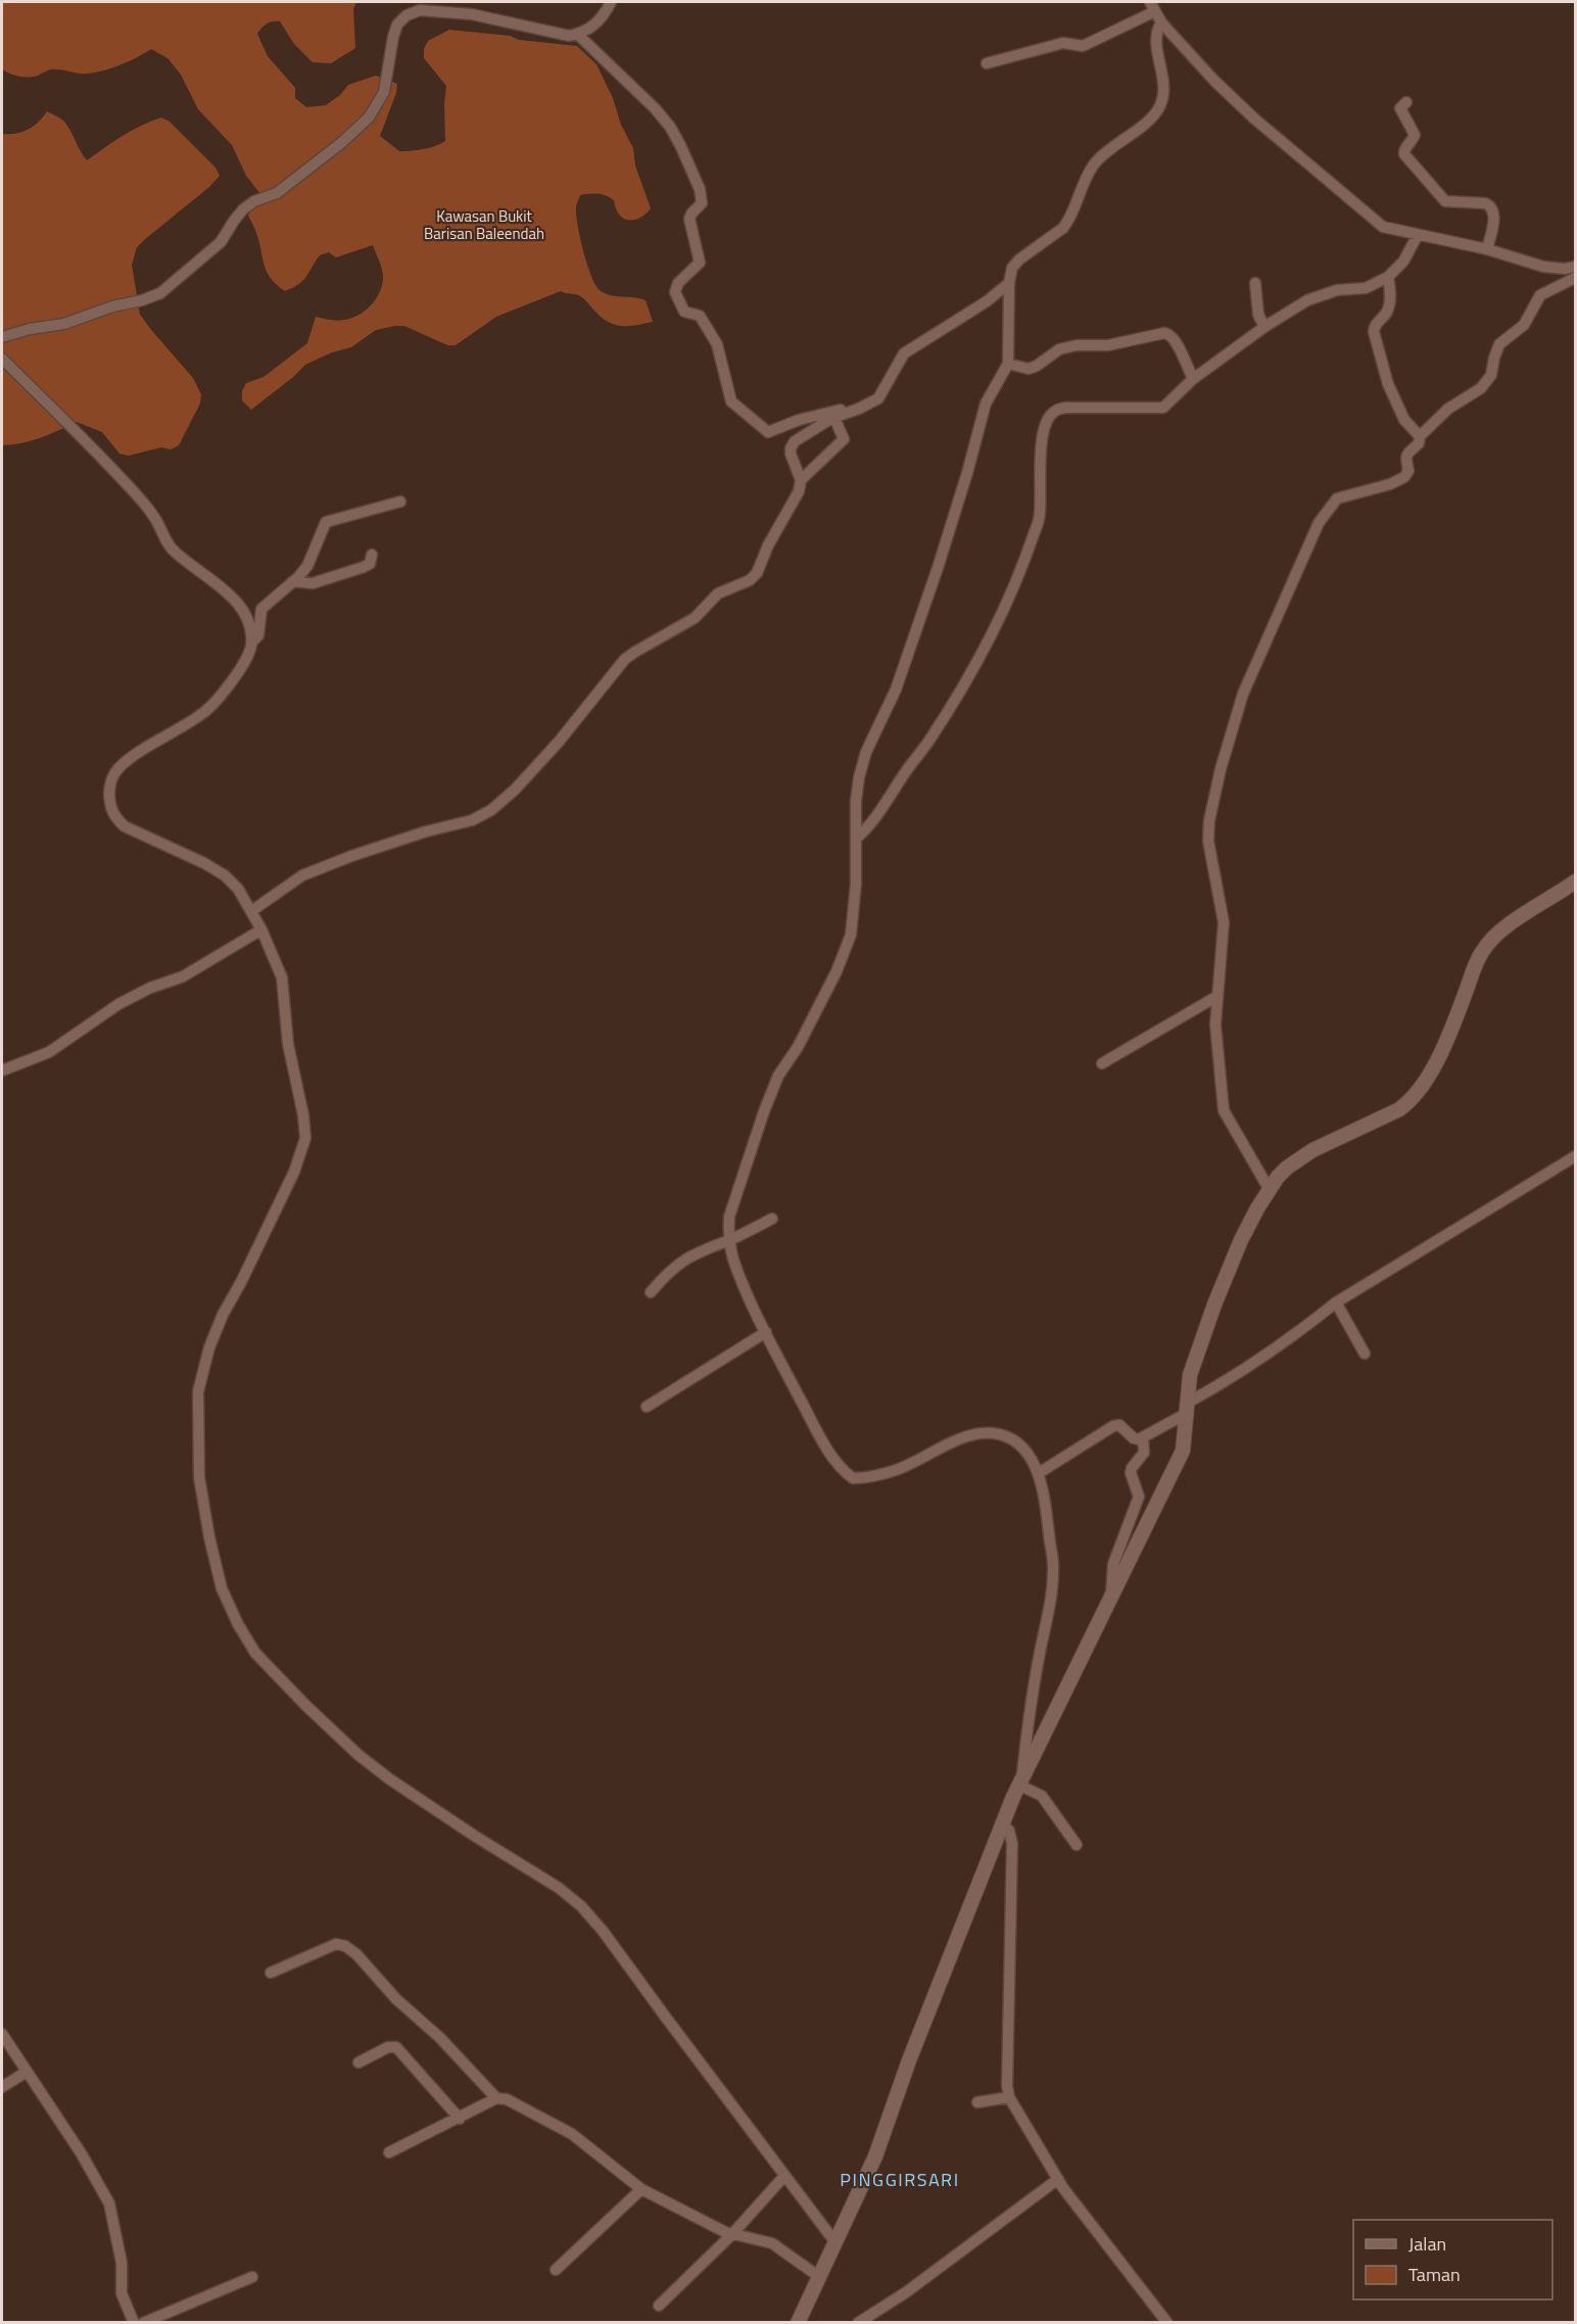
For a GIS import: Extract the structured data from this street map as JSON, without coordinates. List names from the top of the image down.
{
  "districts": ["PINGGIRSARI"],
  "parks": ["Kawasan Bukit Barisan Baleendah"],
  "legend": ["Jalan", "Taman"]
}
